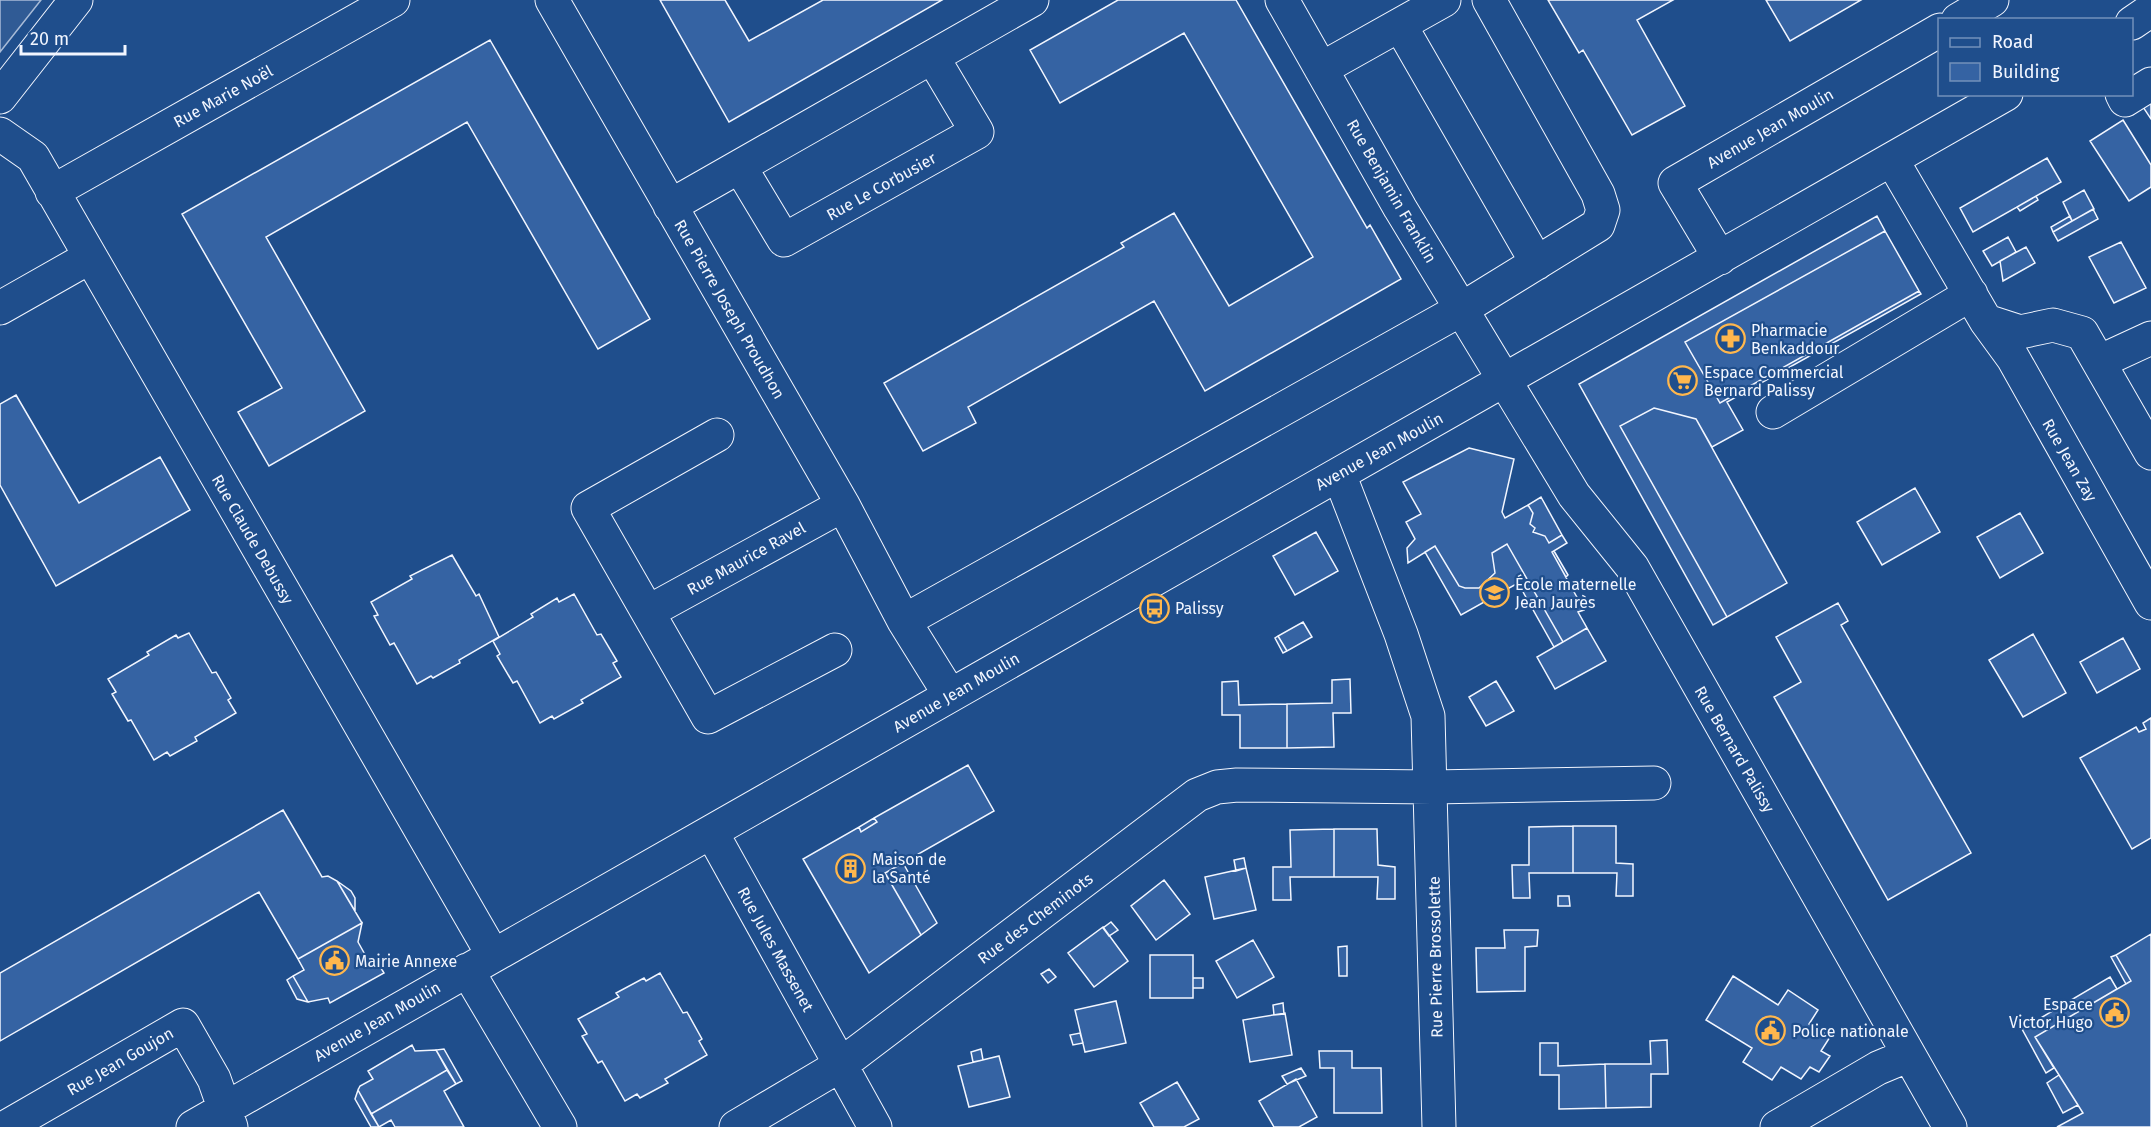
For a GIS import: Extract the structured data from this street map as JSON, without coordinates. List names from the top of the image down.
{
  "streets": {
    "street": [
      "Rue Marie Noël",
      "Avenue Jean Moulin",
      "Rue Le Corbusier",
      "Rue Benjamin Franklin",
      "Rue Pierre Joseph Proudhon",
      "Rue Jean Zay",
      "Rue Claude Debussy",
      "Rue Maurice Ravel",
      "Rue Bernard Palissy",
      "Rue des Cheminots",
      "Rue Jules Massenet",
      "Rue Pierre Brossolette",
      "Rue Jean Goujon"
    ]
  },
  "crossings": [
    ["Rue Marie Noël", "Rue Claude Debussy"],
    ["Avenue Jean Moulin", "Rue Benjamin Franklin"],
    ["Avenue Jean Moulin", "Rue Pierre Joseph Proudhon"],
    ["Avenue Jean Moulin", "Rue Jean Zay"],
    ["Avenue Jean Moulin", "Rue Claude Debussy"],
    ["Avenue Jean Moulin", "Rue Bernard Palissy"],
    ["Avenue Jean Moulin", "Rue Jules Massenet"],
    ["Avenue Jean Moulin", "Rue Pierre Brossolette"],
    ["Avenue Jean Moulin", "Rue Jean Goujon"],
    ["Rue Benjamin Franklin", "Rue Bernard Palissy"],
    ["Rue Pierre Joseph Proudhon", "Rue Maurice Ravel"],
    ["Rue des Cheminots", "Rue Jules Massenet"],
    ["Rue des Cheminots", "Rue Pierre Brossolette"]
  ],
  "places": {
    "pharmacy": ["Pharmacie Benkaddour"],
    "supermarket": ["Espace Commercial Bernard Palissy"],
    "school or university": ["École maternelle Jean Jaurès"],
    "bus stop": ["Palissy"],
    "building": ["Maison de la Santé"],
    "public building": ["Mairie Annexe", "Espace Victor Hugo", "Police nationale"]
  },
  "legend": ["Road", "Building"],
  "scale_bar": "20 m"
}
